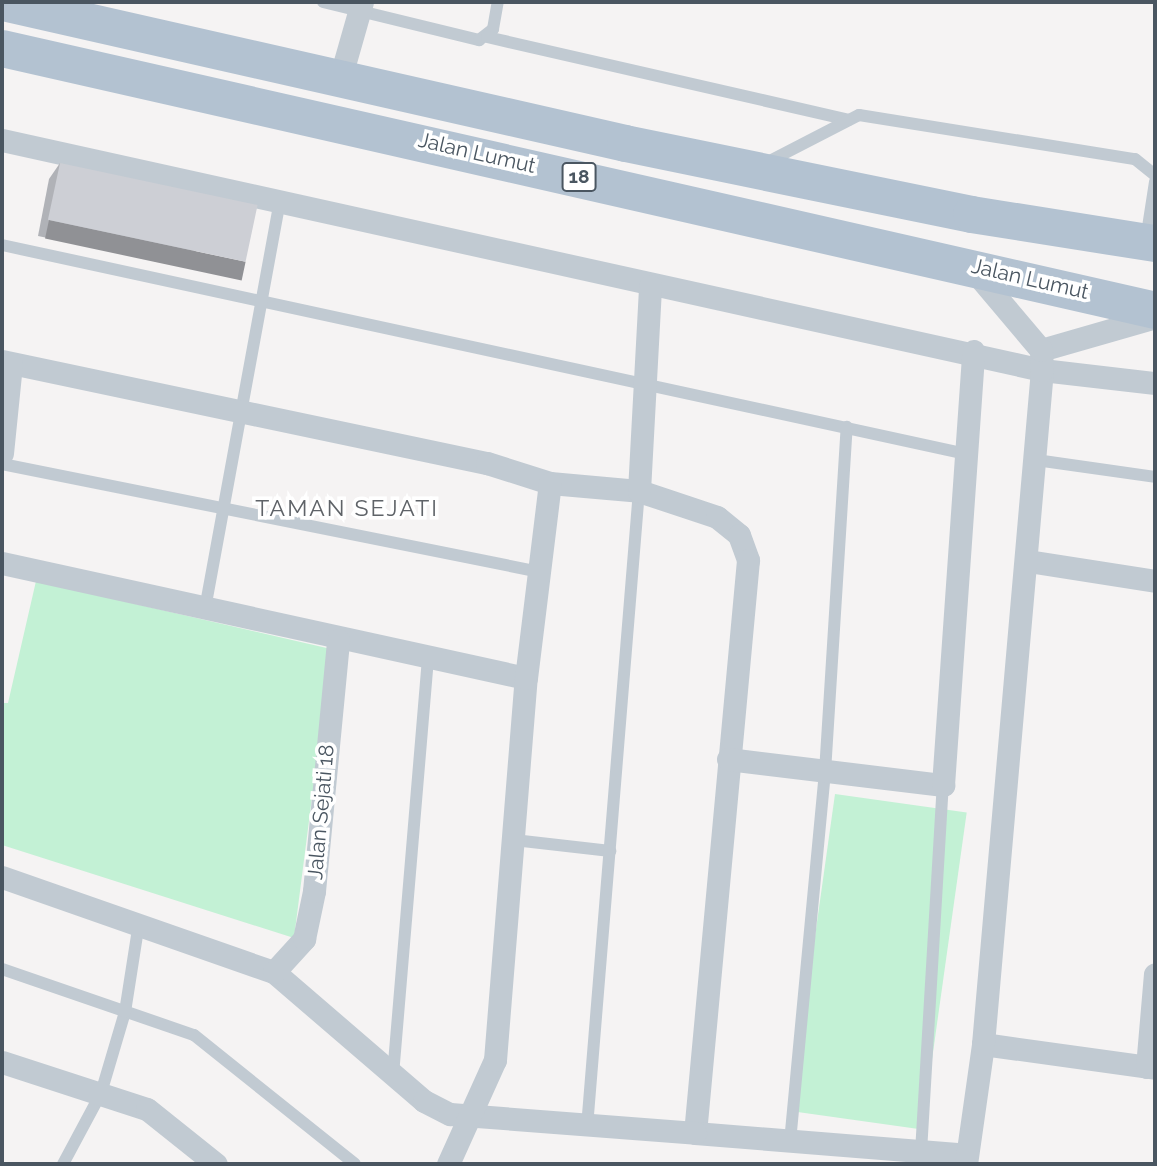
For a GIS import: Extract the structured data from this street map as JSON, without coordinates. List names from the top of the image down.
{
  "streets": {
    "main road": ["Jalan Lumut", "18"],
    "street": ["Jalan Sejati 18"]
  },
  "districts": ["TAMAN SEJATI"]
}
